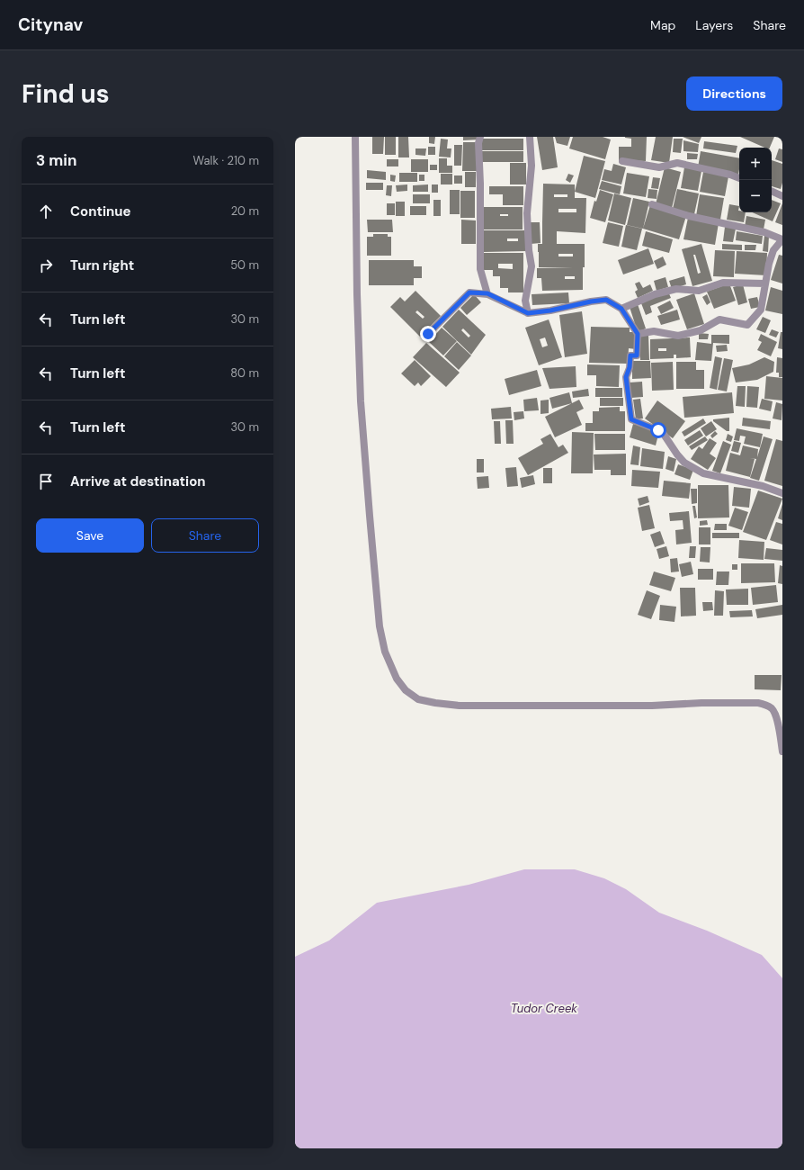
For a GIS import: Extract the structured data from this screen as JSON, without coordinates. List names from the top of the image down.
{
  "water": ["Tudor Creek"],
  "page": {
    "header": "Citynav",
    "nav": ["Map", "Layers", "Share"],
    "buttons": [
      "Directions",
      ["Save", "Share"]
    ],
    "title": "Find us",
    "heading": ["3 min", "Walk · 210 m"],
    "map_buttons": ["+", "−"],
    "list": [
      ["Continue", "20 m"],
      ["Turn right", "50 m"],
      ["Turn left", "30 m"],
      ["Turn left", "80 m"],
      ["Turn left", "30 m"],
      "Arrive at destination"
    ]
  }
}
